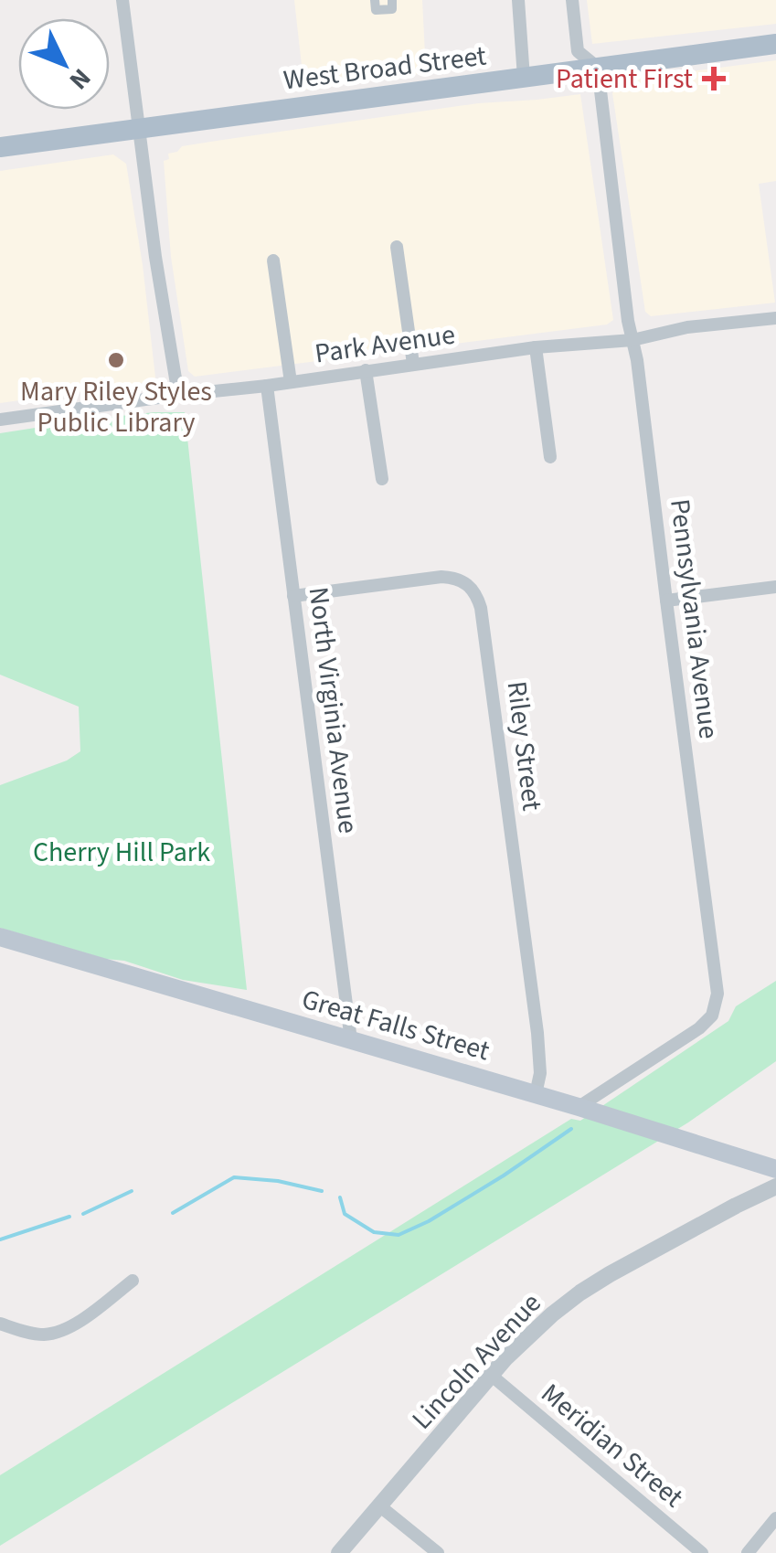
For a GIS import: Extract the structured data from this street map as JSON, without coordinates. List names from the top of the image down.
{
  "streets": {
    "main road": ["West Broad Street", "Great Falls Street"],
    "street": [
      "Park Avenue",
      "Pennsylvania Avenue",
      "North Virginia Avenue",
      "Riley Street",
      "Lincoln Avenue",
      "Meridian Street"
    ]
  },
  "crossings": [
    ["West Broad Street", "Pennsylvania Avenue"],
    ["Park Avenue", "Pennsylvania Avenue"],
    ["Park Avenue", "North Virginia Avenue"],
    ["Pennsylvania Avenue", "Great Falls Street"],
    ["North Virginia Avenue", "Riley Street"],
    ["North Virginia Avenue", "Great Falls Street"],
    ["Riley Street", "Great Falls Street"],
    ["Lincoln Avenue", "Meridian Street"]
  ],
  "parks": ["Cherry Hill Park"],
  "places": {
    "health": ["Patient First"],
    "other": ["Mary Riley Styles Public Library"]
  },
  "north": "bottom right"
}
